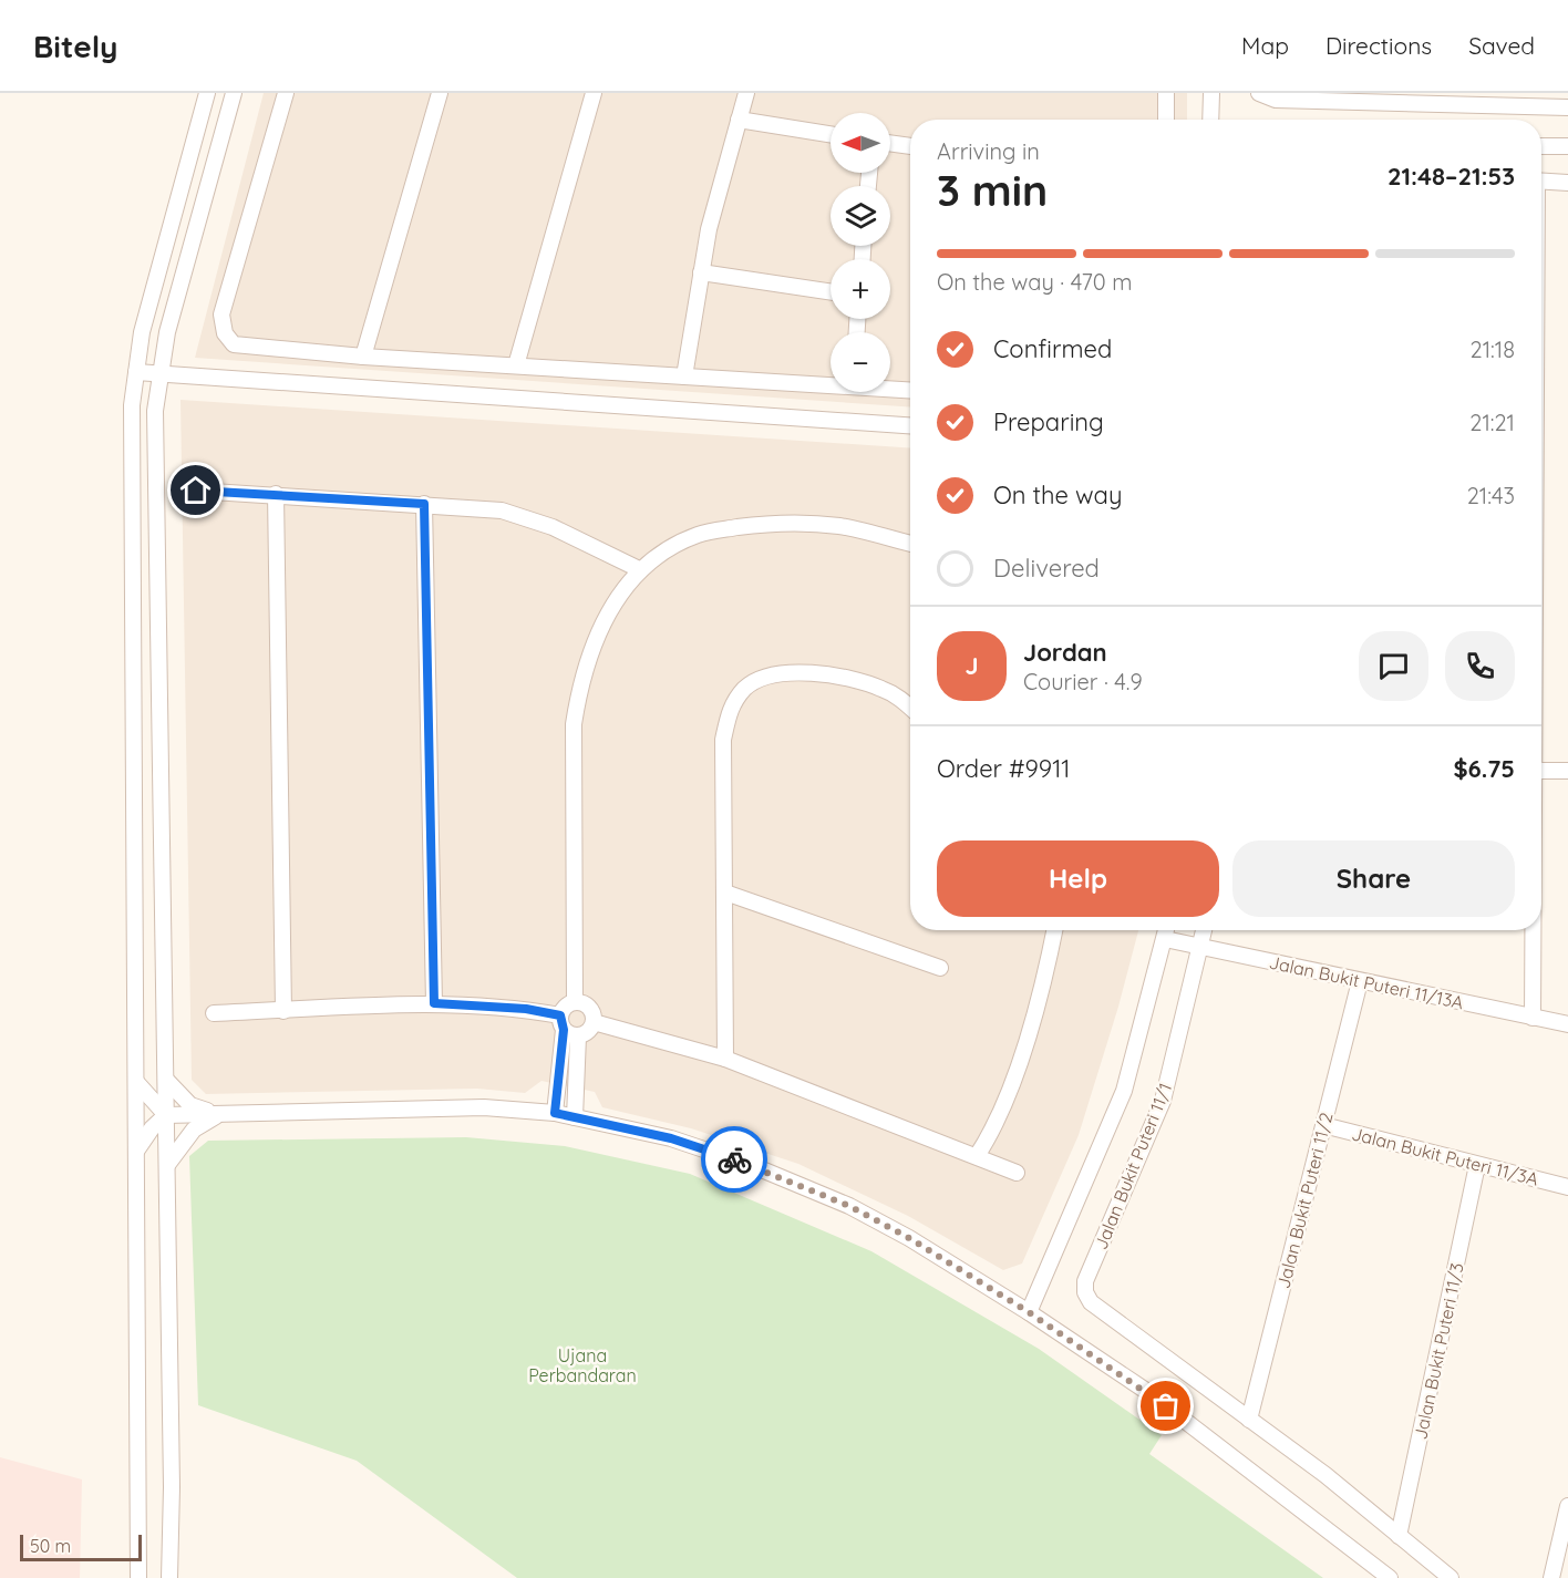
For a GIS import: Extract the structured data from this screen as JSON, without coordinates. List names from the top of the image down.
{
  "streets": {
    "street": [
      "Jalan Bukit Puteri 11/13A",
      "Jalan Bukit Puteri 11/3A",
      "Jalan Bukit Puteri 11/1",
      "Jalan Bukit Puteri 11/2",
      "Jalan Bukit Puteri 11/3"
    ]
  },
  "crossings": [
    ["Jalan Bukit Puteri 11/13A", "Jalan Bukit Puteri 11/1"],
    ["Jalan Bukit Puteri 11/13A", "Jalan Bukit Puteri 11/2"],
    ["Jalan Bukit Puteri 11/3A", "Jalan Bukit Puteri 11/2"],
    ["Jalan Bukit Puteri 11/3A", "Jalan Bukit Puteri 11/3"],
    ["Jalan Bukit Puteri 11/1", "Jalan Bukit Puteri 11/2"]
  ],
  "parks": ["Ujana Perbandaran"],
  "scale_bar": "50 m",
  "north": "left",
  "page": {
    "header": "Bitely",
    "nav": ["Map", "Directions", "Saved"],
    "map_buttons": ["+", "−"],
    "heading": ["3 min", "Arriving in", "21:48–21:53"],
    "panel": [
      "Jordan",
      "Courier · 4.9",
      "Order #9911",
      "$6.75"
    ],
    "bar": "On the way · 470 m",
    "list": [
      ["Confirmed", "21:18"],
      ["Preparing", "21:21"],
      ["On the way", "21:43"],
      "Delivered"
    ],
    "round": "J",
    "buttons": ["Help", "Share"],
    "scale": "50 m"
  }
}
